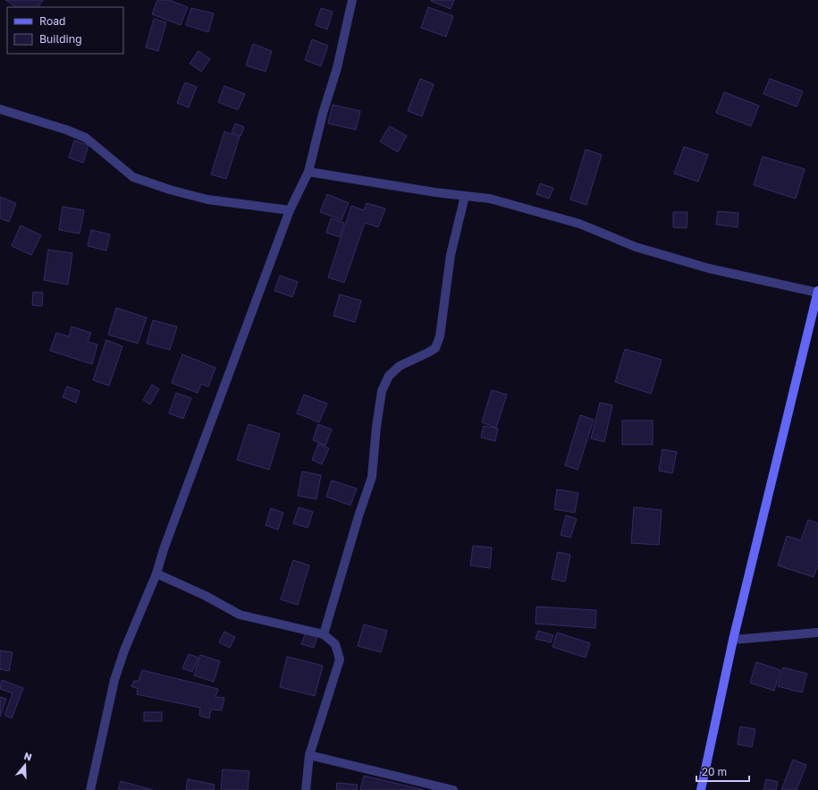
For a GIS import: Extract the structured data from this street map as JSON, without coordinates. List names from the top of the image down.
{
  "legend": ["Road", "Building"],
  "scale_bar": "20 m",
  "north": "top"
}
